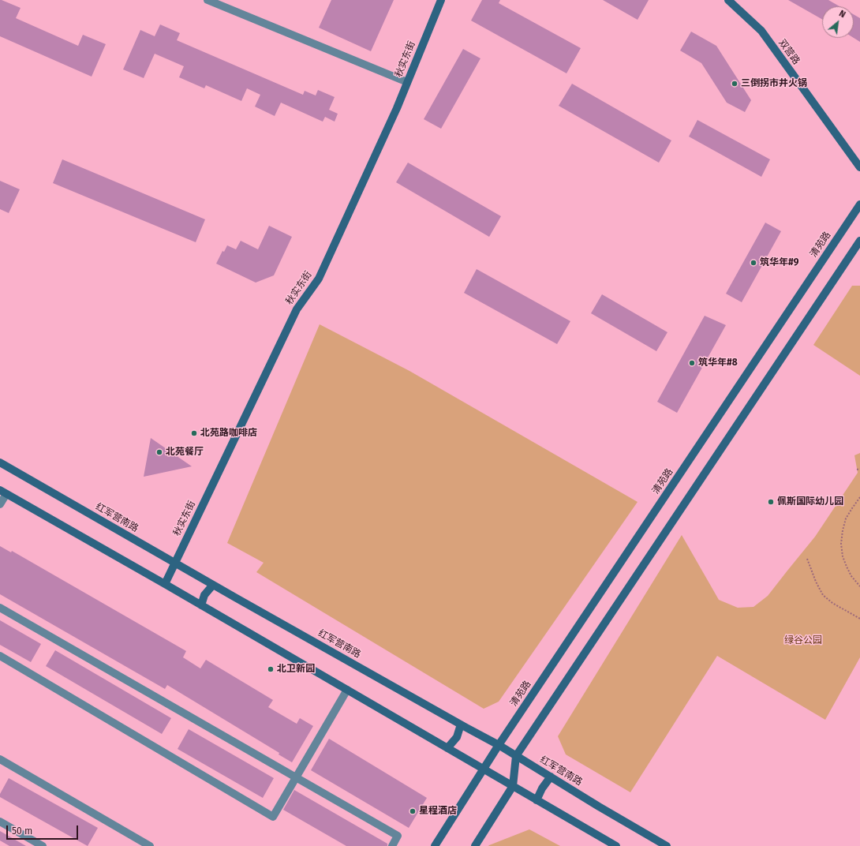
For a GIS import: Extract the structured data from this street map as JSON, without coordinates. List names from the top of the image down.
{
  "streets": {
    "main road": [
      "双营路",
      "秋实东街",
      "清苑路",
      "红军营南路"
    ]
  },
  "crossings": [
    ["秋实东街", "红军营南路"],
    ["清苑路", "红军营南路"]
  ],
  "parks": ["绿谷公园"],
  "places": [
    "三倒拐市井火锅",
    "筑华年#9",
    "筑华年#8",
    "北苑路咖啡店",
    "北苑餐厅",
    "佩斯国际幼儿园",
    "北卫新园",
    "星程酒店"
  ],
  "scale_bar": "50 m",
  "north": "top right"
}
